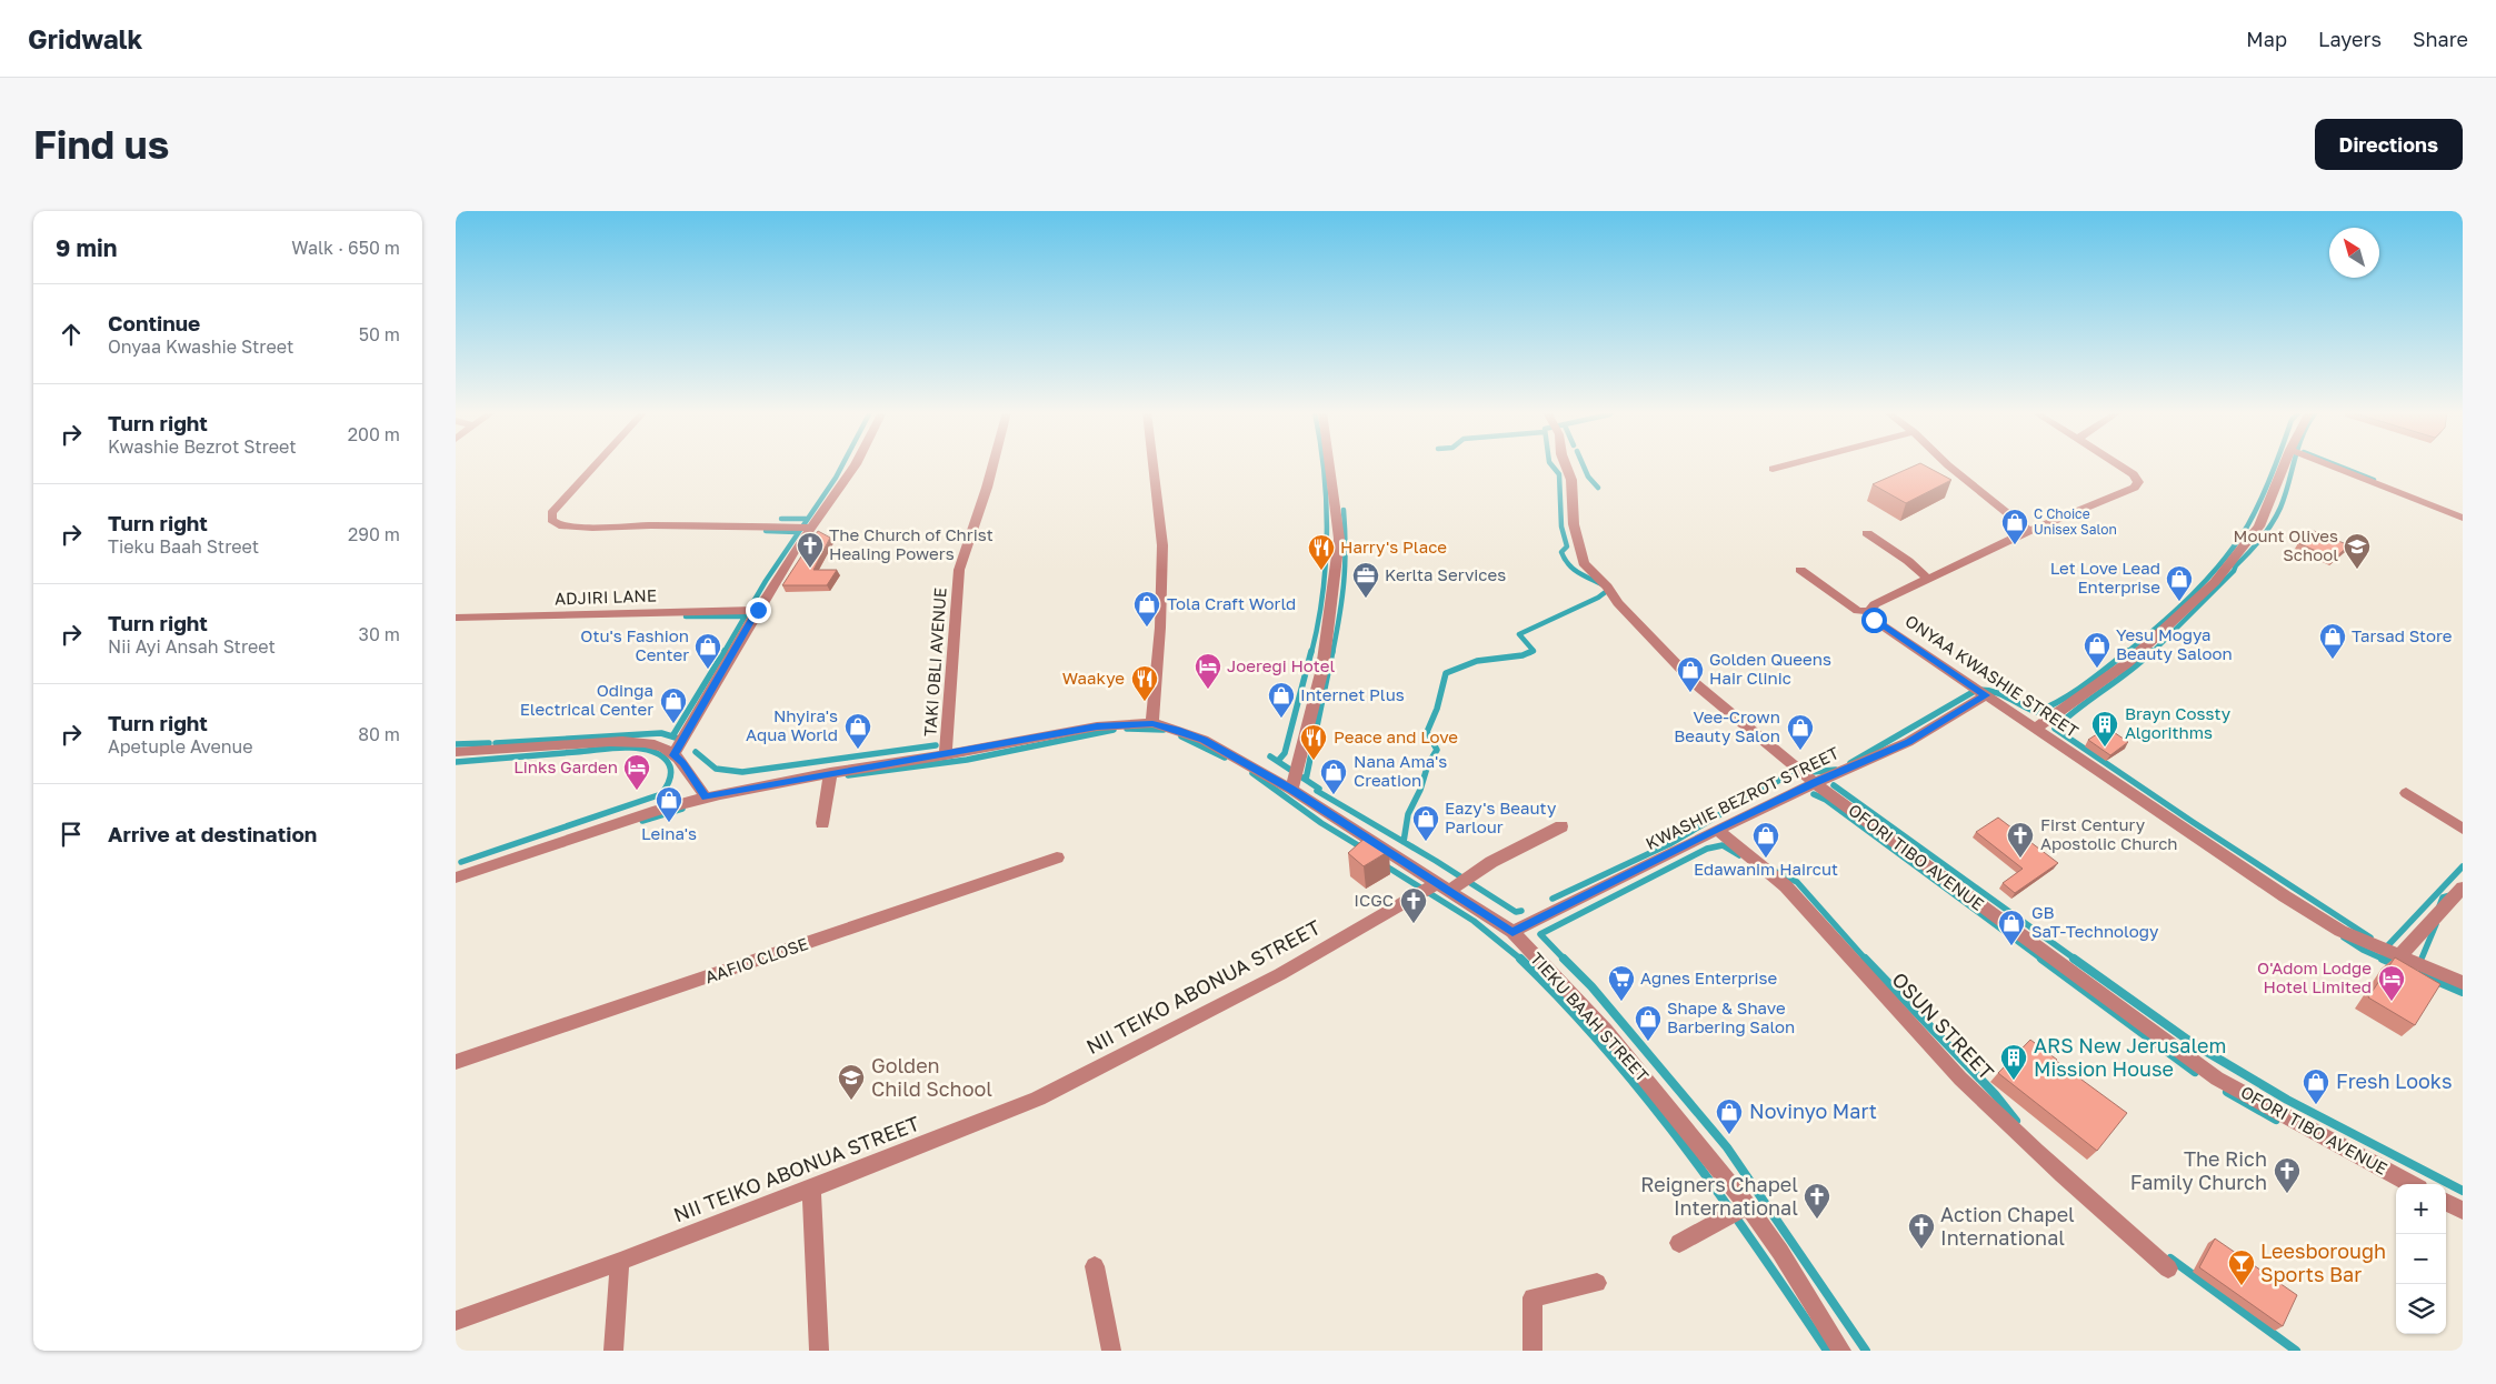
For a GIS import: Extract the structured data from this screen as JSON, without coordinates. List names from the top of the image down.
{
  "streets": {
    "street": [
      "ADJIRI LANE",
      "TAKI OBLI AVENUE",
      "ONYAA KWASHIE STREET",
      "KWASHIE BEZROT STREET",
      "OFORI TIBO AVENUE",
      "AAFIO CLOSE",
      "NII TEIKO ABONUA STREET",
      "TIEKU BAAH STREET",
      "OSUN STREET"
    ]
  },
  "crossings": [
    ["TAKI OBLI AVENUE", "TIEKU BAAH STREET"],
    ["ONYAA KWASHIE STREET", "KWASHIE BEZROT STREET"],
    ["KWASHIE BEZROT STREET", "OFORI TIBO AVENUE"],
    ["KWASHIE BEZROT STREET", "TIEKU BAAH STREET"],
    ["KWASHIE BEZROT STREET", "OSUN STREET"],
    ["NII TEIKO ABONUA STREET", "TIEKU BAAH STREET"]
  ],
  "places": {
    "shop": [
      "C Choice Unisex Salon",
      "Let Love Lead Enterprise",
      "Tola Craft World",
      "Tarsad Store",
      "Yesu Mogya Beauty Saloon",
      "Otu's Fashion Center",
      "Golden Queens Hair Clinic",
      "Internet Plus",
      "Odinga Electrical Center",
      "Nhyira's Aqua World",
      "Vee-Crown Beauty Salon",
      "Nana Ama's Creation",
      "Leina's",
      "Eazy's Beauty Parlour",
      "Edawanim Haircut",
      "GB SaT-Technology",
      "Shape & Shave Barbering Salon",
      "Fresh Looks",
      "Novinyo Mart"
    ],
    "church": [
      "The Church of Christ Healing Powers",
      "First Century Apostolic Church",
      "ICGC",
      "The Rich Family Church",
      "Reigners Chapel International",
      "Action Chapel International"
    ],
    "school or university": ["Mount Olives School", "Golden Child School"],
    "restaurant": ["Harry's Place", "Waakye", "Peace and Love"],
    "office": ["Kerlta Services"],
    "hotel": ["Joeregi Hotel", "Links Garden", "O'Adom Lodge Hotel Limited"],
    "building": ["Brayn Cossty Algorithms", "ARS New Jerusalem Mission House"],
    "supermarket": ["Agnes Enterprise"],
    "bar": ["Leesborough Sports Bar"]
  },
  "north": "top left",
  "page": {
    "header": "Gridwalk",
    "nav": ["Map", "Layers", "Share"],
    "buttons": "Directions",
    "title": "Find us",
    "heading": ["9 min", "Walk · 650 m"],
    "list": [
      ["Continue", "Onyaa Kwashie Street", "50 m"],
      ["Turn right", "Kwashie Bezrot Street", "200 m"],
      ["Turn right", "Tieku Baah Street", "290 m"],
      ["Turn right", "Nii Ayi Ansah Street", "30 m"],
      ["Turn right", "Apetuple Avenue", "80 m"],
      "Arrive at destination"
    ],
    "map_buttons": ["+", "−"]
  }
}
